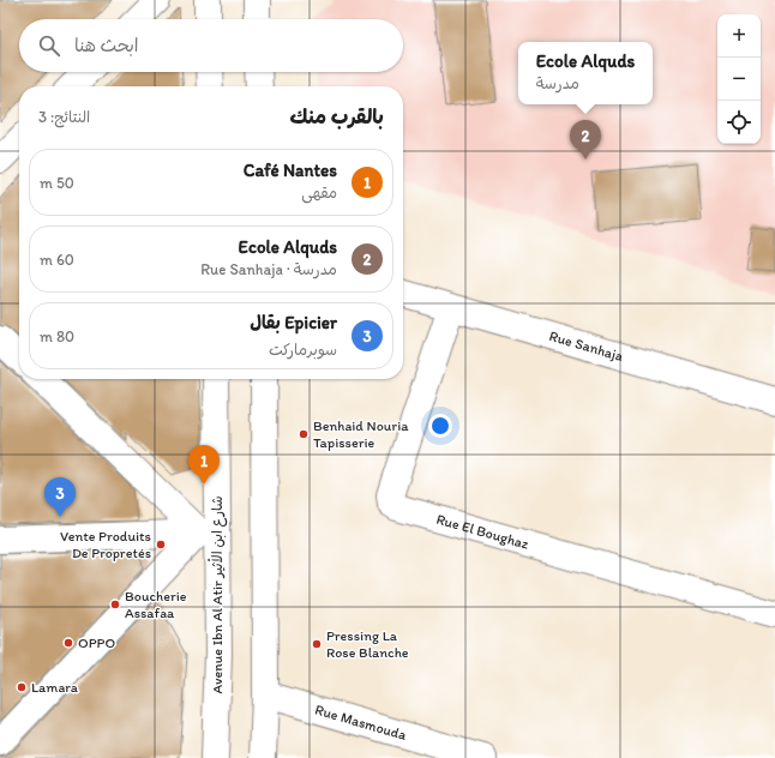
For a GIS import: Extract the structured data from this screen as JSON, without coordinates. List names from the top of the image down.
{
  "streets": {
    "street": [
      "Rue Sanhaja",
      "Rue El Boughaz",
      "Avenue Ibn Al Atir شارع ابن الأثير",
      "Rue Masmouda"
    ]
  },
  "crossings": [
    ["Rue Sanhaja", "Rue El Boughaz"]
  ],
  "places": [
    "Benhaid Nouria Tapisserie",
    "Vente Produits De Propretés",
    "Boucherie Assafaa",
    "OPPO",
    "Pressing La Rose Blanche",
    "Lamara"
  ],
  "page": {
    "map_buttons": ["+", "−"],
    "search": "ابحث هنا",
    "popup": ["Ecole Alquds", "مدرسة"],
    "heading": ["بالقرب منك", "النتائج: 3"],
    "pins": ["2", "1", "3"],
    "list": [
      {
        "mark": "1",
        "name": "Café Nantes",
        "note": "مقهى",
        "value": "50 m"
      },
      {
        "mark": "2",
        "name": "Ecole Alquds",
        "note": "مدرسة · Rue Sanhaja",
        "value": "60 m"
      },
      {
        "mark": "3",
        "name": "Epicier بقال",
        "note": "سوبرماركت",
        "value": "80 m"
      }
    ]
  }
}
